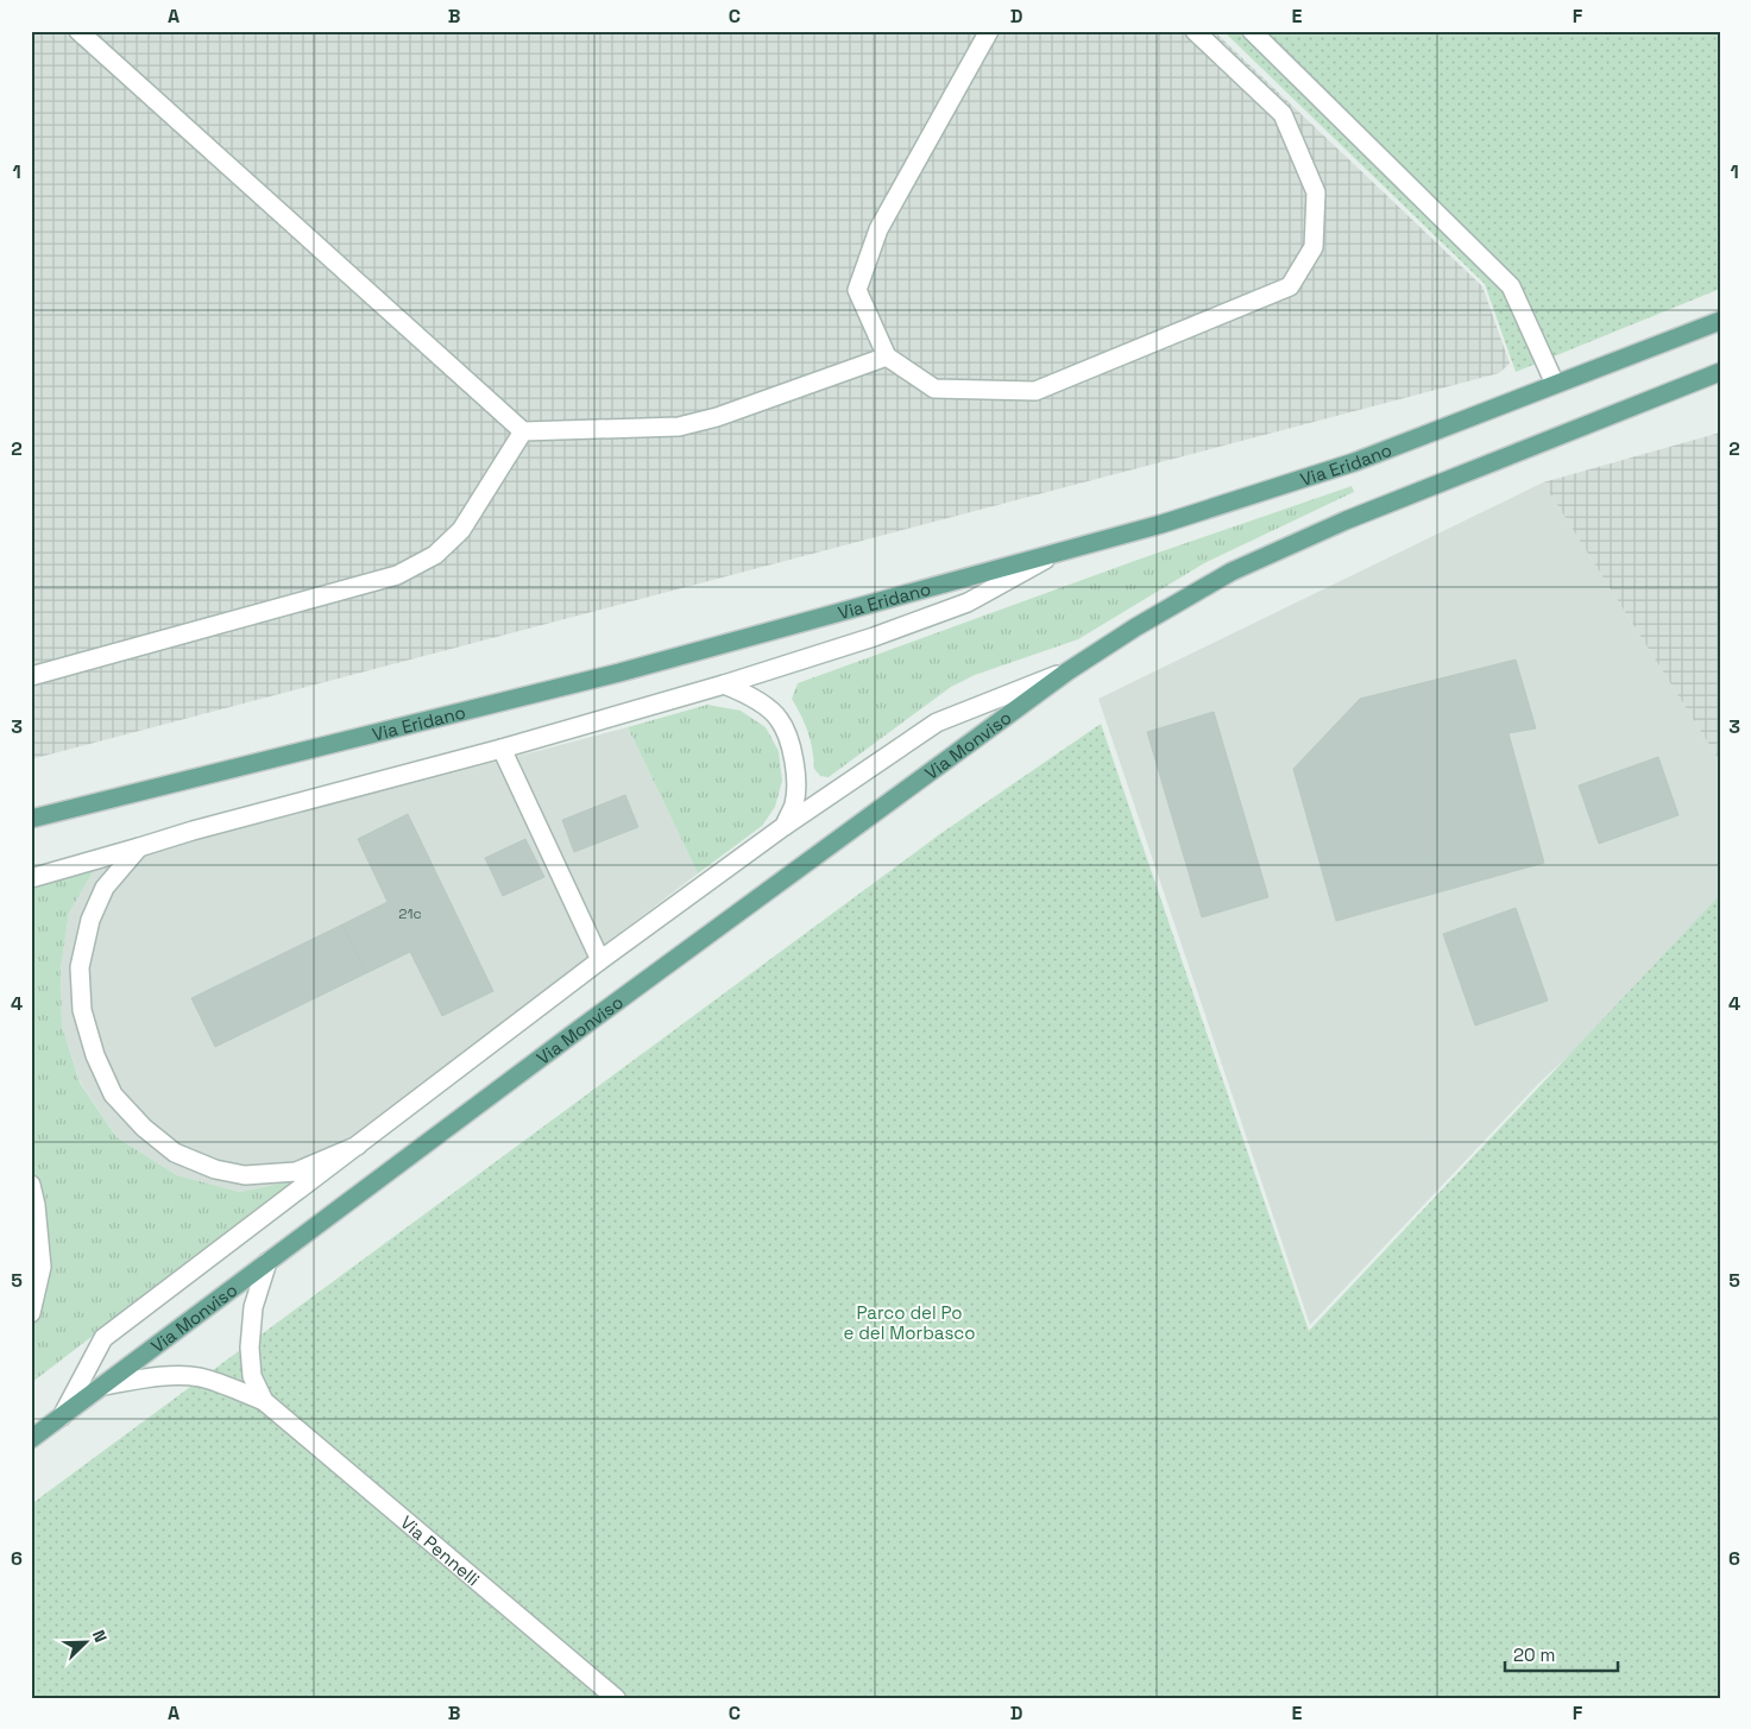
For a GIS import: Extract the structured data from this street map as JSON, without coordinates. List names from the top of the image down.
{
  "streets": {
    "main road": ["Via Eridano", "Via Monviso"],
    "street": ["Via Pennelli"]
  },
  "crossings": [
    ["Via Monviso", "Via Pennelli"]
  ],
  "parks": ["Parco del Po e del Morbasco"],
  "house_numbers": ["21c"],
  "scale_bar": "20 m",
  "north": "top right",
  "grid": {
    "columns": [
      "A",
      "B",
      "C",
      "D",
      "E",
      "F"
    ],
    "rows": [
      "1",
      "2",
      "3",
      "4",
      "5",
      "6"
    ]
  }
}
